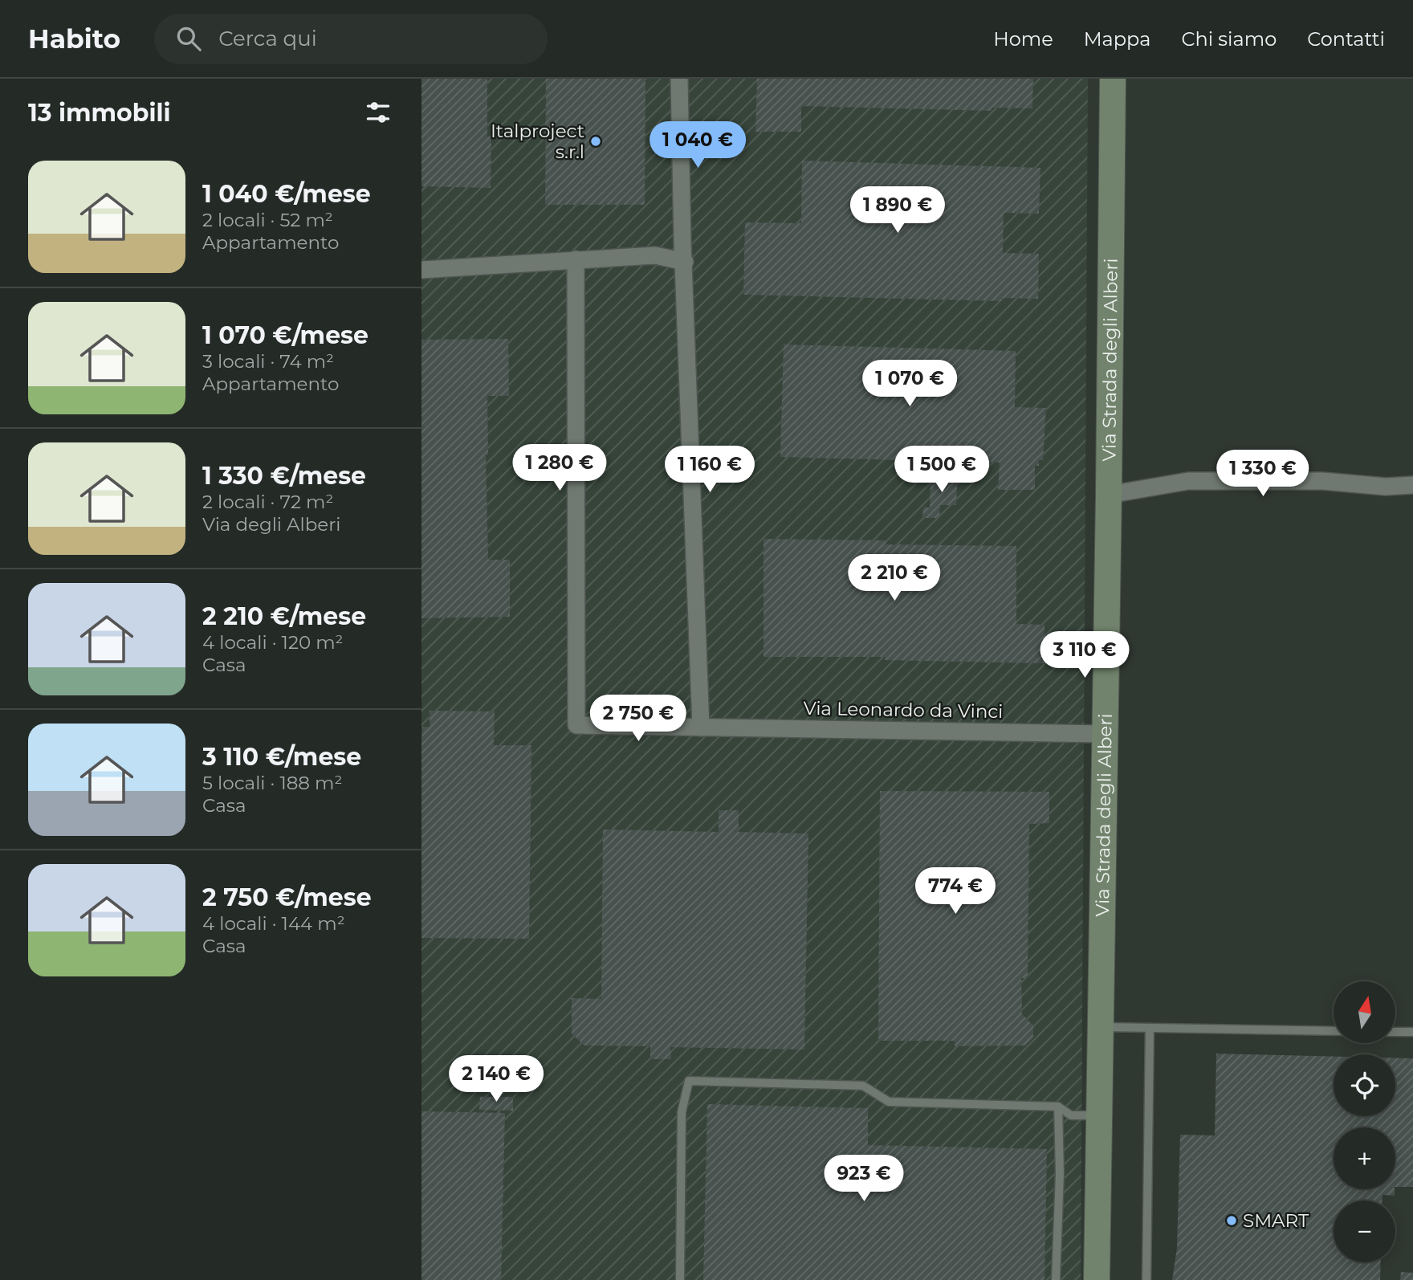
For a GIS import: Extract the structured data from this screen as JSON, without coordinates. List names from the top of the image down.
{
  "streets": {
    "main road": ["Via Strada degli Alberi"],
    "street": ["Via Leonardo da Vinci"]
  },
  "crossings": [
    ["Via Strada degli Alberi", "Via Leonardo da Vinci"]
  ],
  "places": ["Italproject s.r.l", "SMART"],
  "north": "top",
  "page": {
    "header": "Habito",
    "search": "Cerca qui",
    "nav": [
      "Home",
      "Mappa",
      "Chi siamo",
      "Contatti"
    ],
    "heading": "13 immobili",
    "price": [
      "1 040 €",
      "1 890 €",
      "1 070 €",
      "1 280 €",
      "1 160 €",
      "1 500 €",
      "1 330 €",
      "2 210 €",
      "3 110 €",
      "2 750 €",
      "774 €",
      "2 140 €",
      "923 €"
    ],
    "list": [
      {
        "name": "1 040 €/mese",
        "note": "2 locali · 52 m² · Appartamento"
      },
      {
        "name": "1 070 €/mese",
        "note": "3 locali · 74 m² · Appartamento"
      },
      {
        "name": "1 330 €/mese",
        "note": "2 locali · 72 m² · Via degli Alberi"
      },
      {
        "name": "2 210 €/mese",
        "note": "4 locali · 120 m² · Casa"
      },
      {
        "name": "3 110 €/mese",
        "note": "5 locali · 188 m² · Casa"
      },
      {
        "name": "2 750 €/mese",
        "note": "4 locali · 144 m² · Casa"
      }
    ],
    "map_buttons": ["+", "−"]
  }
}
